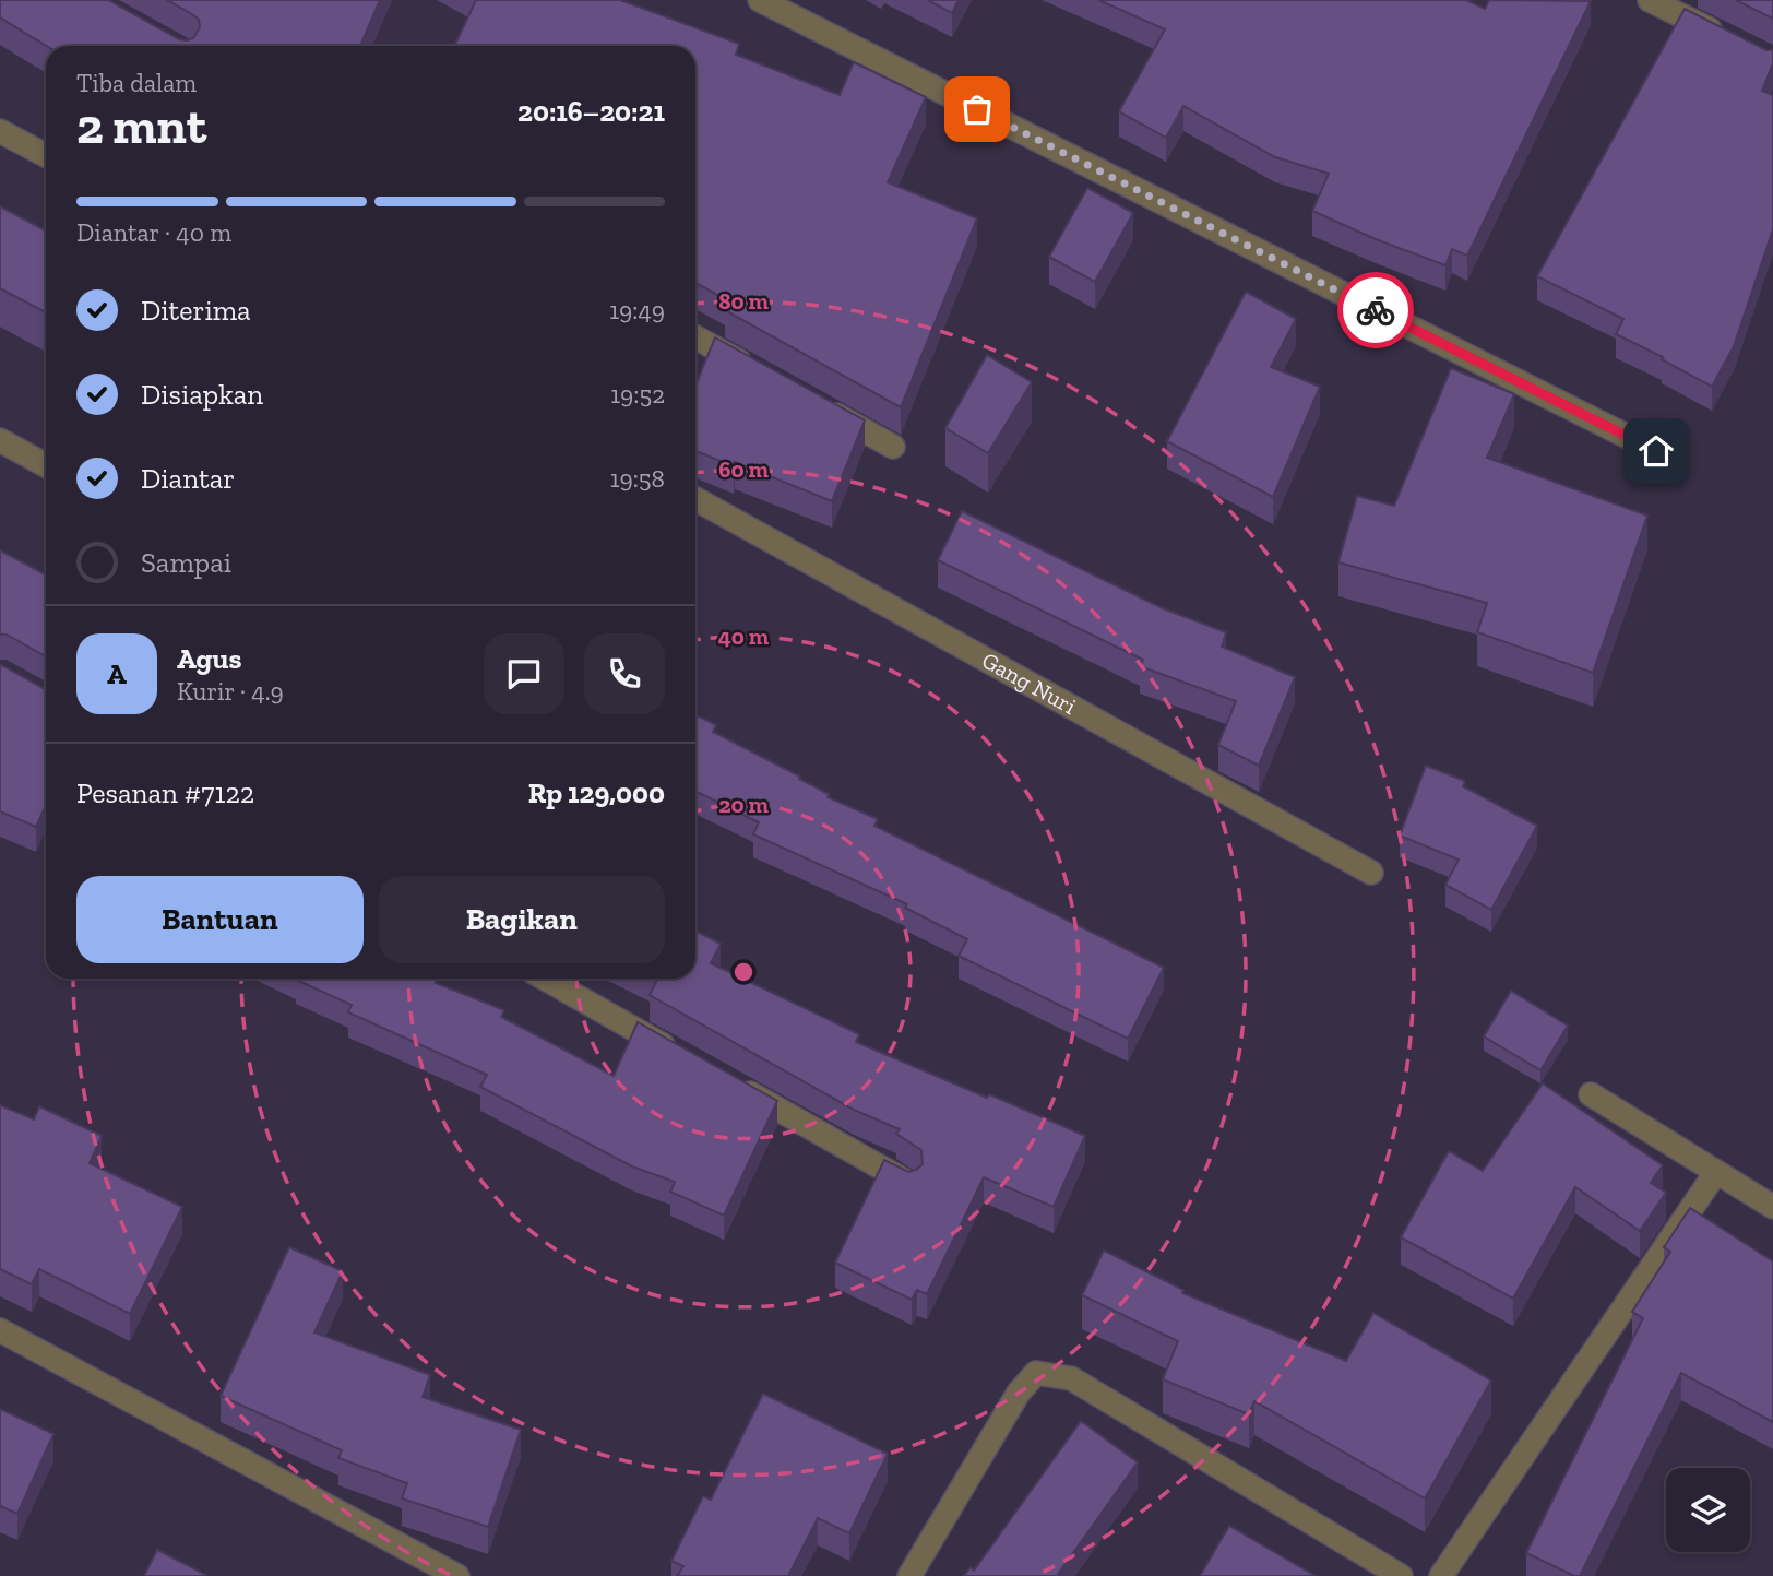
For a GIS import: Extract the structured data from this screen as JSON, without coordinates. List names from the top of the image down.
{
  "streets": {
    "street": ["Gang Nuri"]
  },
  "page": {
    "heading": ["2 mnt", "Tiba dalam", "20:16–20:21"],
    "panel": [
      "Agus",
      "Kurir · 4.9",
      "Pesanan #7122",
      "Rp 129,000"
    ],
    "bar": "Diantar · 40 m",
    "list": [
      ["Diterima", "19:49"],
      ["Disiapkan", "19:52"],
      ["Diantar", "19:58"],
      "Sampai"
    ],
    "round": "A",
    "buttons": ["Bantuan", "Bagikan"]
  },
  "rings": [
    "80 m",
    "60 m",
    "40 m",
    "20 m"
  ]
}
